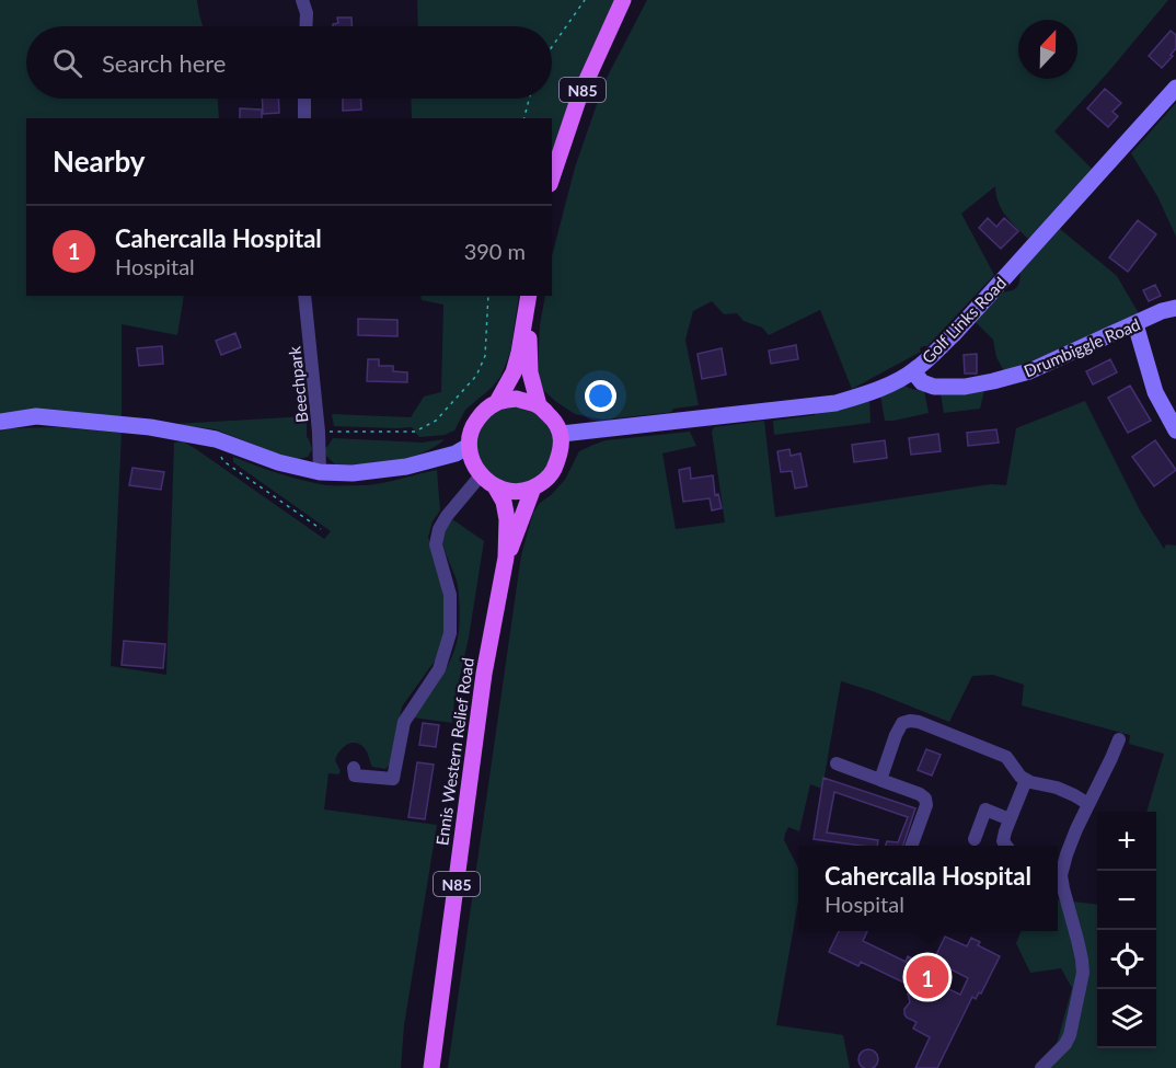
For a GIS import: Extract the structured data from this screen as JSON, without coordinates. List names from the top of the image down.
{
  "streets": {
    "main road": [
      "N85",
      "Golf Links Road",
      "Drumbiggle Road",
      "Ennis Western Relief Road"
    ],
    "street": ["Beechpark"]
  },
  "crossings": [
    ["N85", "Golf Links Road"],
    ["N85", "Ennis Western Relief Road"],
    ["Golf Links Road", "Drumbiggle Road"],
    ["Golf Links Road", "Ennis Western Relief Road"]
  ],
  "north": "top",
  "page": {
    "search": "Search here",
    "heading": "Nearby",
    "list": [
      {
        "mark": "1",
        "name": "Cahercalla Hospital",
        "note": "Hospital",
        "value": "390 m"
      }
    ],
    "map_buttons": ["+", "−"],
    "popup": ["Cahercalla Hospital", "Hospital"],
    "pins": "1"
  }
}
